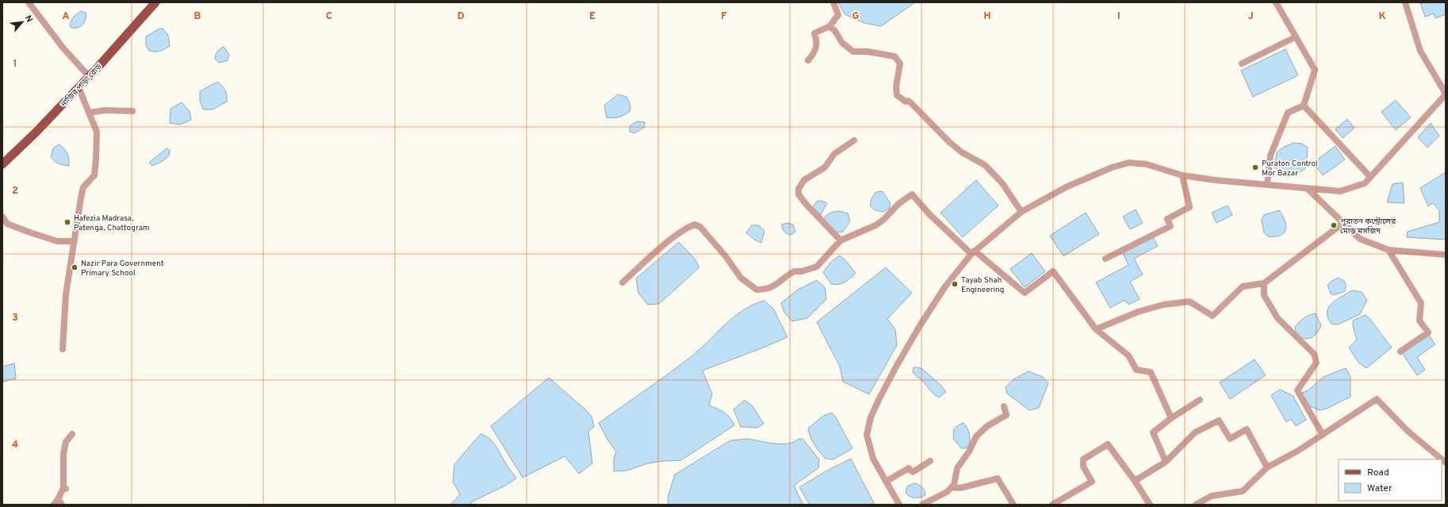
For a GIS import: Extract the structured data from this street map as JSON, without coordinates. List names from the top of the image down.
{
  "streets": {
    "main road": ["নাজির পাড়া রোড"]
  },
  "places": [
    "Puraton Control Mor Bazar",
    "Hafezia Madrasa, Patenga, Chattogram",
    "পুরাতন কন্ট্রোলের মোড় মসজিদ",
    "Nazir Para Government Primary School",
    "Tayab Shah Engineering"
  ],
  "legend": ["Road", "Water"],
  "north": "top right",
  "grid": {
    "columns": [
      "A",
      "B",
      "C",
      "D",
      "E",
      "F",
      "G",
      "H",
      "I",
      "J",
      "K"
    ],
    "rows": [
      "1",
      "2",
      "3",
      "4"
    ]
  }
}
